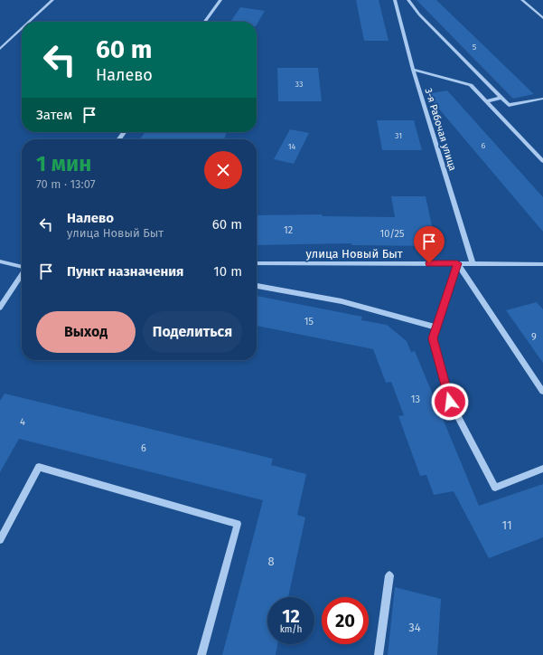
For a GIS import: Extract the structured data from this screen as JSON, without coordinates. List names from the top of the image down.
{
  "streets": {
    "street": ["3-я Рабочая улица", "улица Новый Быт"]
  },
  "crossings": [
    ["3-я Рабочая улица", "улица Новый Быт"]
  ],
  "house_numbers": [
    "5",
    "33",
    "31",
    "6",
    "14",
    "12",
    "10/25",
    "15",
    "9",
    "13",
    "4",
    "6",
    "11",
    "8",
    "34"
  ],
  "page": {
    "turn": ["60 m", "Налево"],
    "then": "Затем",
    "heading": ["1 мин", "70 m · 13:07"],
    "list": [
      {
        "name": "Налево",
        "note": "улица Новый Быт",
        "value": "60 m"
      },
      {
        "name": "Пункт назначения",
        "value": "10 m"
      }
    ],
    "buttons": ["Выход", "Поделиться"],
    "speed": "12 km/h",
    "limit": "20"
  }
}
